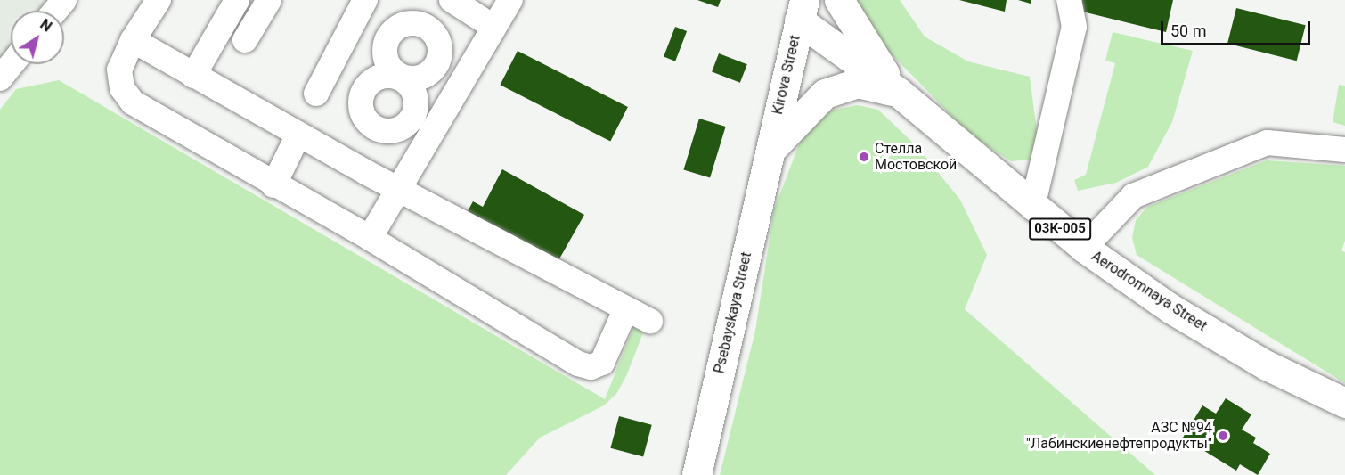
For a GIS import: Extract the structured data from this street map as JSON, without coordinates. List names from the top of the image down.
{
  "streets": {
    "main road": [
      "Kirova Street",
      "03К-005",
      "Aerodromnaya Street",
      "Psebayskaya Street"
    ]
  },
  "crossings": [
    ["Kirova Street", "Aerodromnaya Street"],
    ["Kirova Street", "Psebayskaya Street"],
    ["Aerodromnaya Street", "Psebayskaya Street"]
  ],
  "places": ["Стелла Мостовской", "АЗС №94 \"Лабинскиенефтепродукты\""],
  "scale_bar": "50 m",
  "north": "top right"
}
